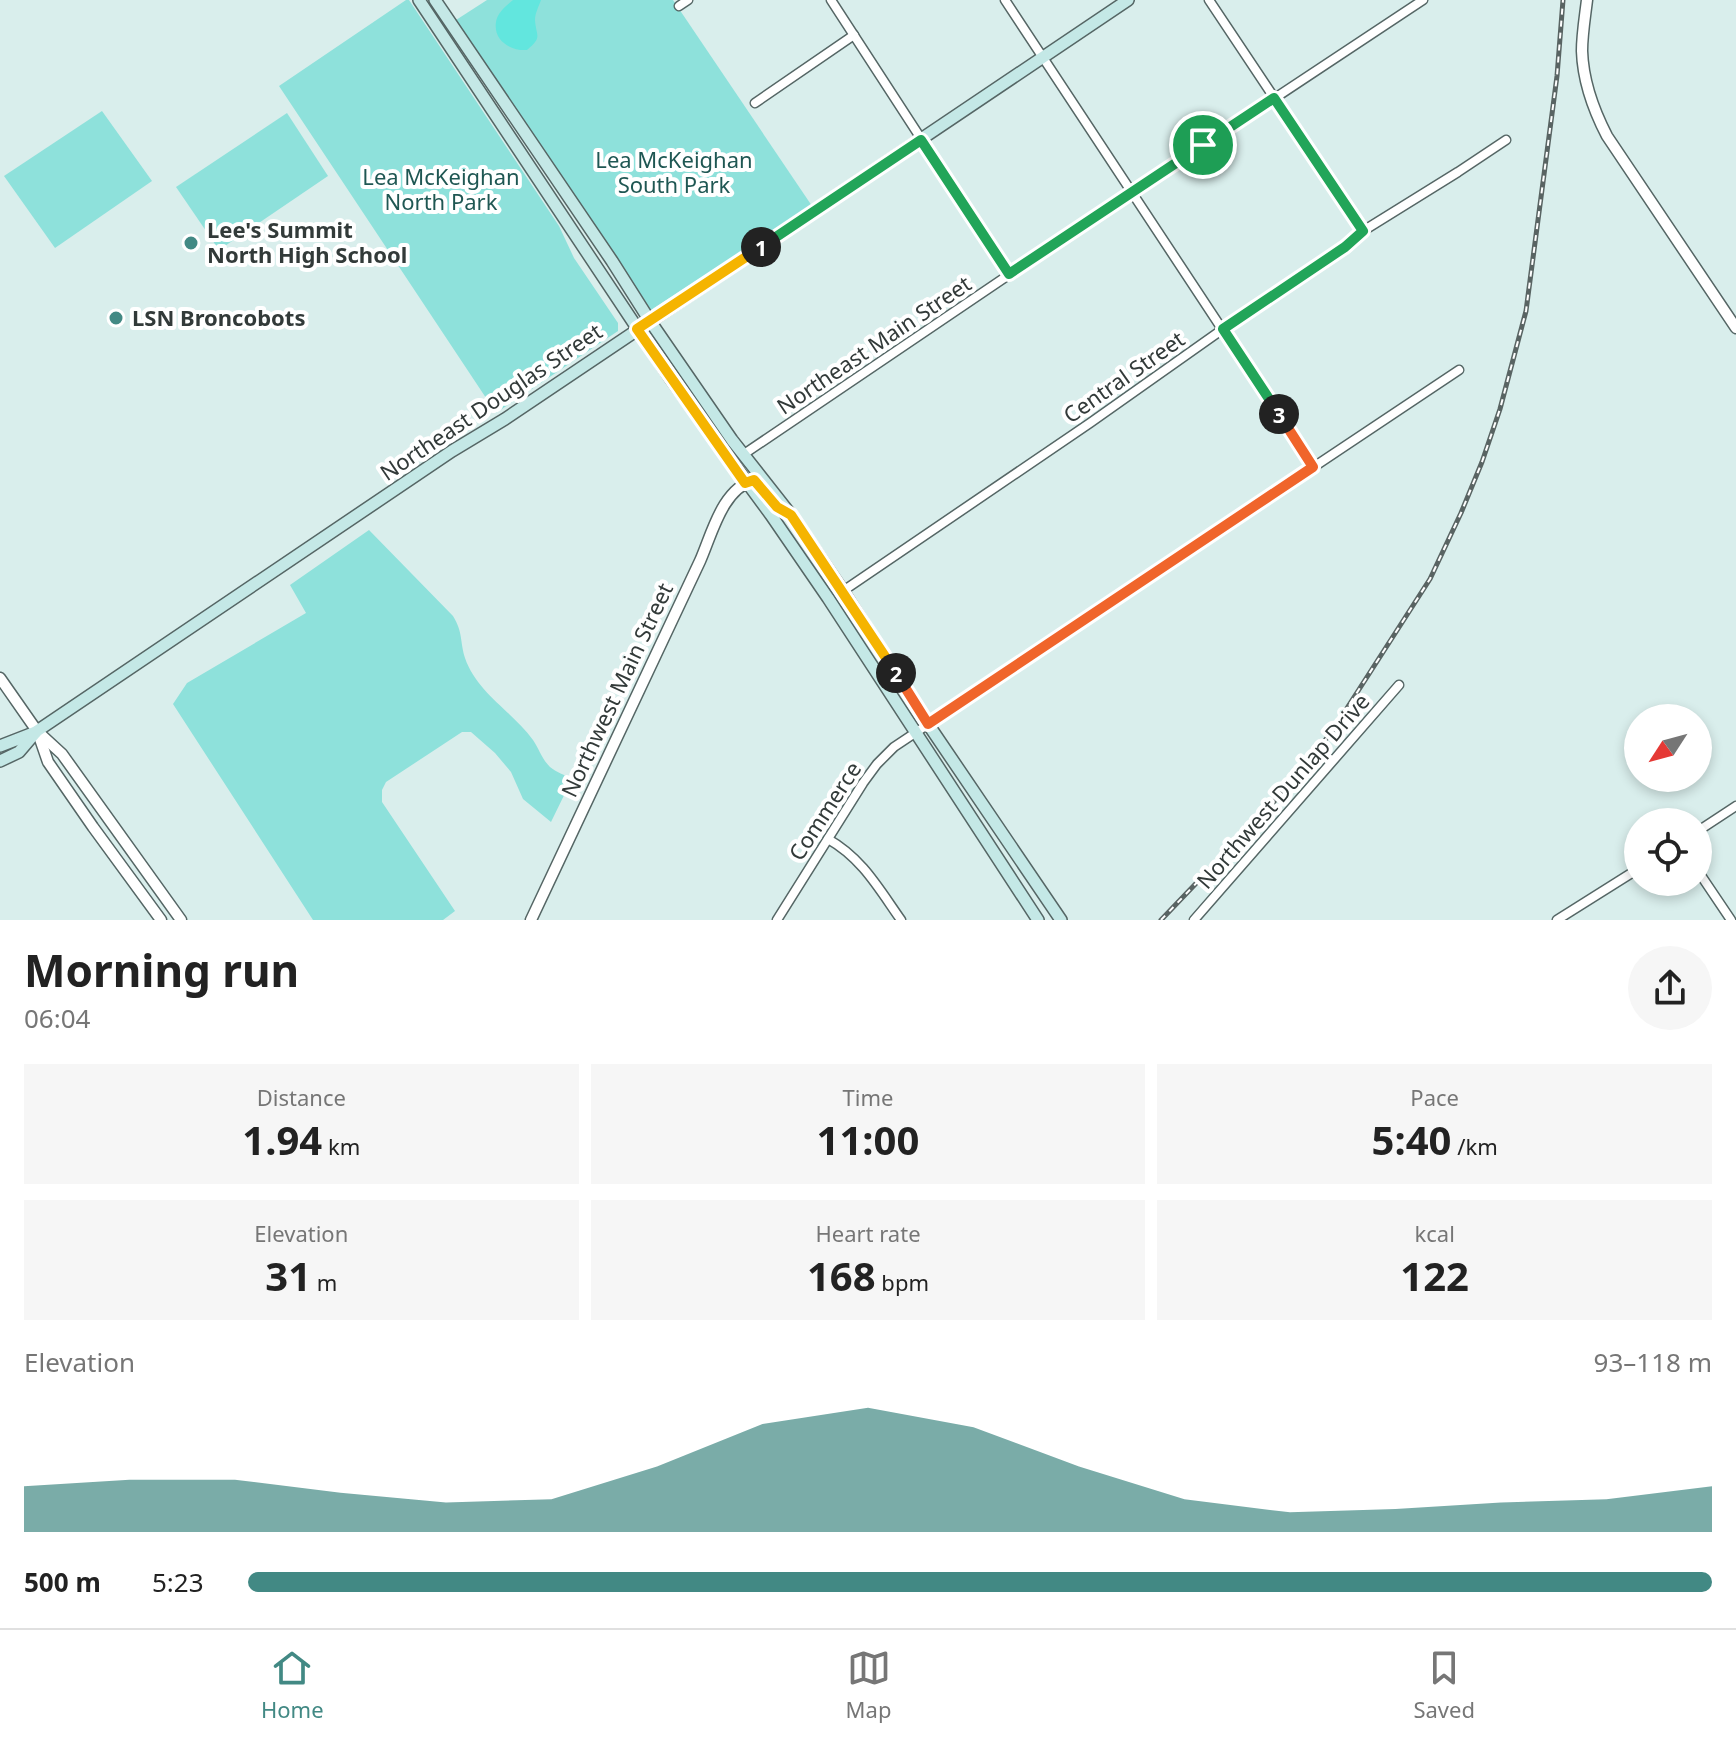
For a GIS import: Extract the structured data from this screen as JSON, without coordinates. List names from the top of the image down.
{
  "streets": {
    "main road": ["Northeast Douglas Street"],
    "street": [
      "Northeast Main Street",
      "Central Street",
      "Northwest Main Street",
      "Northwest Dunlap Drive",
      "Commerce"
    ]
  },
  "parks": ["Lea McKeighan South Park", "Lea McKeighan North Park"],
  "places": ["Lee's Summit North High School", "LSN Broncobots"],
  "north": "bottom left",
  "page": {
    "pins": ["1", "3", "2"],
    "heading": ["Morning run", "06:04"],
    "stats": [
      ["Distance", "1.94 km"],
      ["Time", "11:00"],
      ["Pace", "5:40 /km"],
      ["Elevation", "31 m"],
      ["Heart rate", "168 bpm"],
      ["kcal", "122"]
    ],
    "chart": ["Elevation", "93–118 m"],
    "list": [
      {
        "name": "500 m",
        "note": "5:23"
      }
    ],
    "tabs": ["Home", "Map", "Saved"]
  }
}
